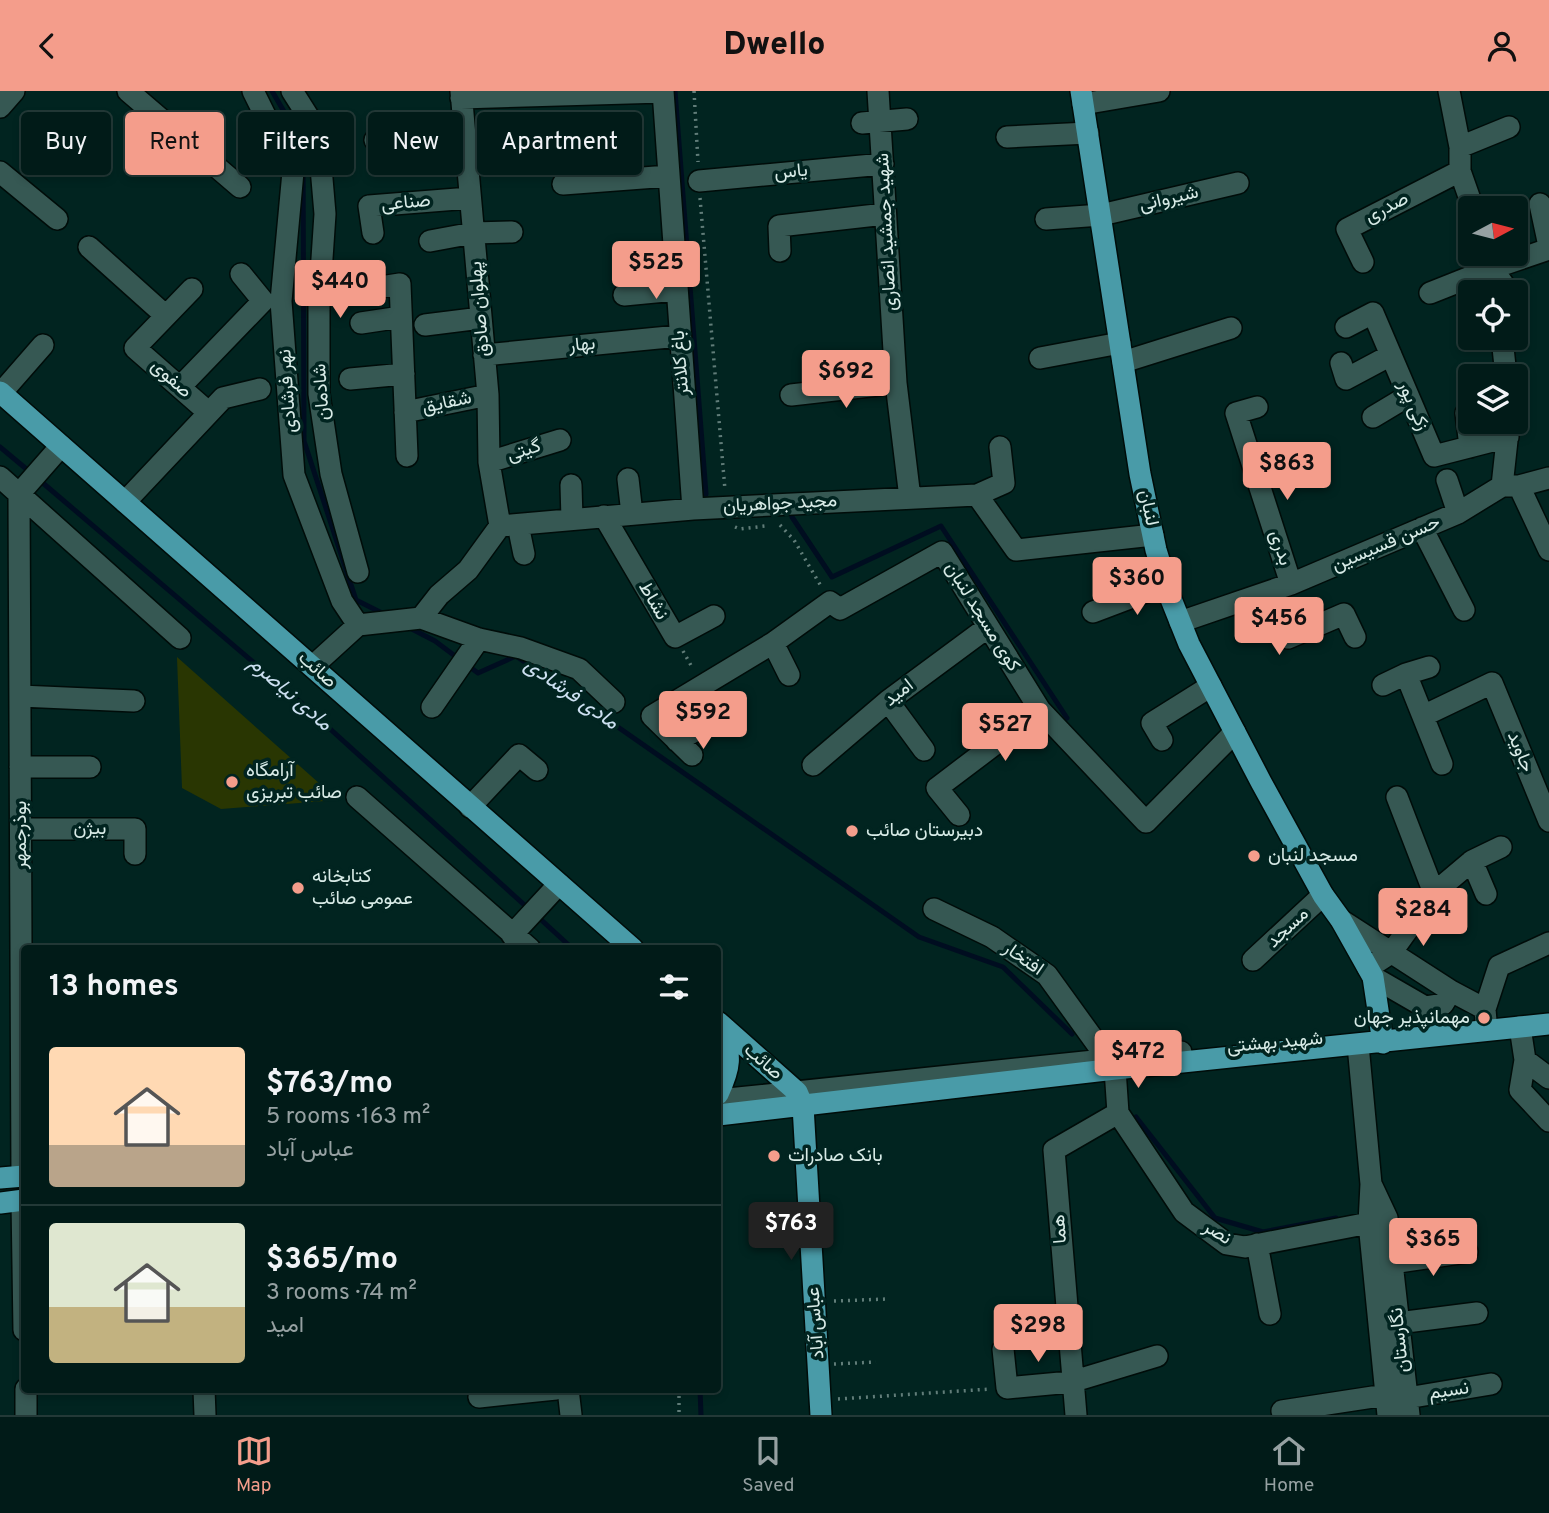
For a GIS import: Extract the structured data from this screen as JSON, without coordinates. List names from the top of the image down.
{
  "streets": {
    "main road": [
      "لنبان",
      "صائب",
      "شهید بهشتی",
      "عباس آباد"
    ],
    "street": [
      "یاس",
      "شیروانی",
      "صناعی",
      "صدری",
      "شهید جمشید انصاری",
      "پهلوان صادق",
      "بهار",
      "باغ کلانتر",
      "صفوی",
      "نهر فرشادی",
      "شادمان",
      "شقایق",
      "زکی پور",
      "گیتی",
      "مجید جواهریان",
      "حسن قسیسین",
      "بدری",
      "نشاط",
      "کوی مسجد لنبان",
      "امید",
      "جاوید",
      "بیژن",
      "بوذرجمهر",
      "مسجد",
      "افتخار",
      "هما",
      "نصر",
      "نگارستان",
      "نسیم"
    ]
  },
  "crossings": [
    ["یاس", "شهید جمشید انصاری"],
    ["شیروانی", "لنبان"],
    ["صناعی", "پهلوان صادق"],
    ["شهید جمشید انصاری", "مجید جواهریان"],
    ["پهلوان صادق", "بهار"],
    ["پهلوان صادق", "شقایق"],
    ["پهلوان صادق", "گیتی"],
    ["پهلوان صادق", "مجید جواهریان"],
    ["بهار", "باغ کلانتر"],
    ["باغ کلانتر", "مجید جواهریان"],
    ["صفوی", "صائب"],
    ["مجید جواهریان", "نشاط"],
    ["لنبان", "حسن قسیسین"],
    ["لنبان", "کوی مسجد لنبان"],
    ["لنبان", "مسجد"],
    ["لنبان", "شهید بهشتی"],
    ["حسن قسیسین", "بدری"],
    ["کوی مسجد لنبان", "امید"],
    ["صائب", "شهید بهشتی"],
    ["صائب", "عباس آباد"],
    ["بیژن", "بوذرجمهر"],
    ["افتخار", "شهید بهشتی"],
    ["شهید بهشتی", "عباس آباد"],
    ["شهید بهشتی", "نگارستان"],
    ["هما", "نصر"],
    ["نصر", "نگارستان"],
    ["نگارستان", "نسیم"]
  ],
  "water": ["مادی نیاصرم", "مادی فرشادی"],
  "places": [
    "آرامگاه صائب تبریزی",
    "دبیرستان صائب",
    "مسجد لنبان",
    "کتابخانه عمومی صائب",
    "مهمانپذیر جهان",
    "بانک صادرات"
  ],
  "north": "right",
  "page": {
    "header": "Dwello",
    "chip": [
      "Buy",
      "Rent",
      "Filters",
      "New",
      "Apartment"
    ],
    "price": [
      "$525",
      "$440",
      "$692",
      "$863",
      "$360",
      "$456",
      "$592",
      "$527",
      "$284",
      "$472",
      "$763",
      "$365",
      "$298"
    ],
    "heading": "13 homes",
    "list": [
      {
        "name": "$763/mo",
        "note": "5 rooms · 163 m² · عباس آباد"
      },
      {
        "name": "$365/mo",
        "note": "3 rooms · 74 m² · امید"
      }
    ],
    "tabs": ["Map", "Saved", "Home"]
  }
}
